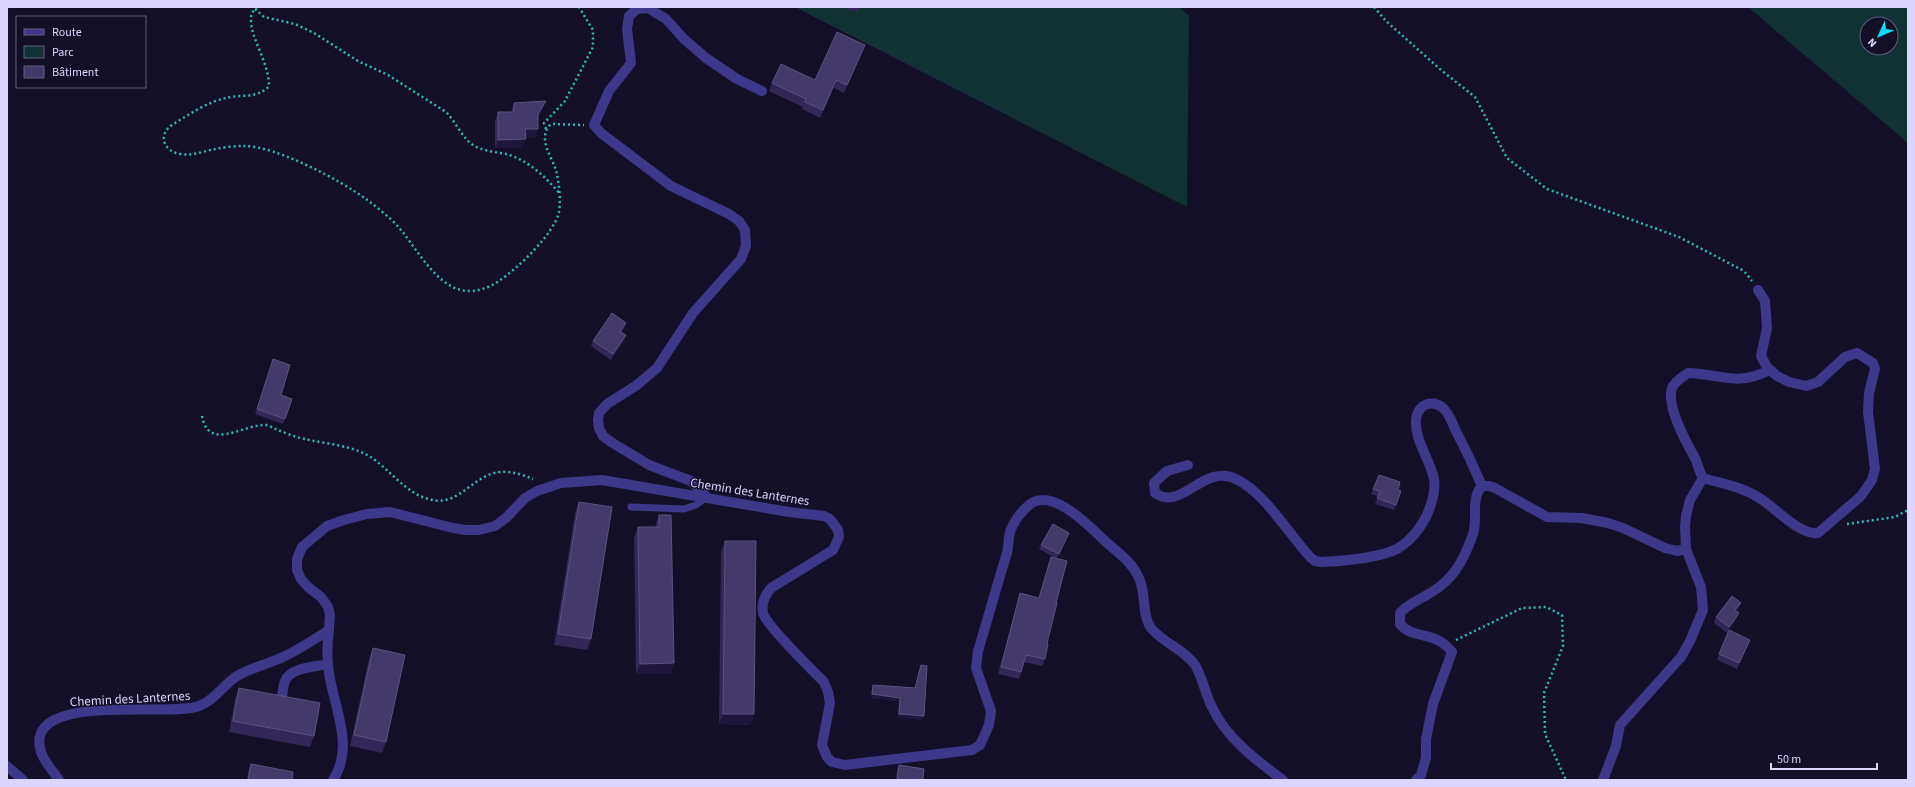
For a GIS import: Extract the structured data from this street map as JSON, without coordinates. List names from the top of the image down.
{
  "streets": {
    "street": ["Chemin des Lanternes"]
  },
  "legend": ["Route", "Parc", "Bâtiment"],
  "scale_bar": "50 m",
  "north": "bottom left"
}
